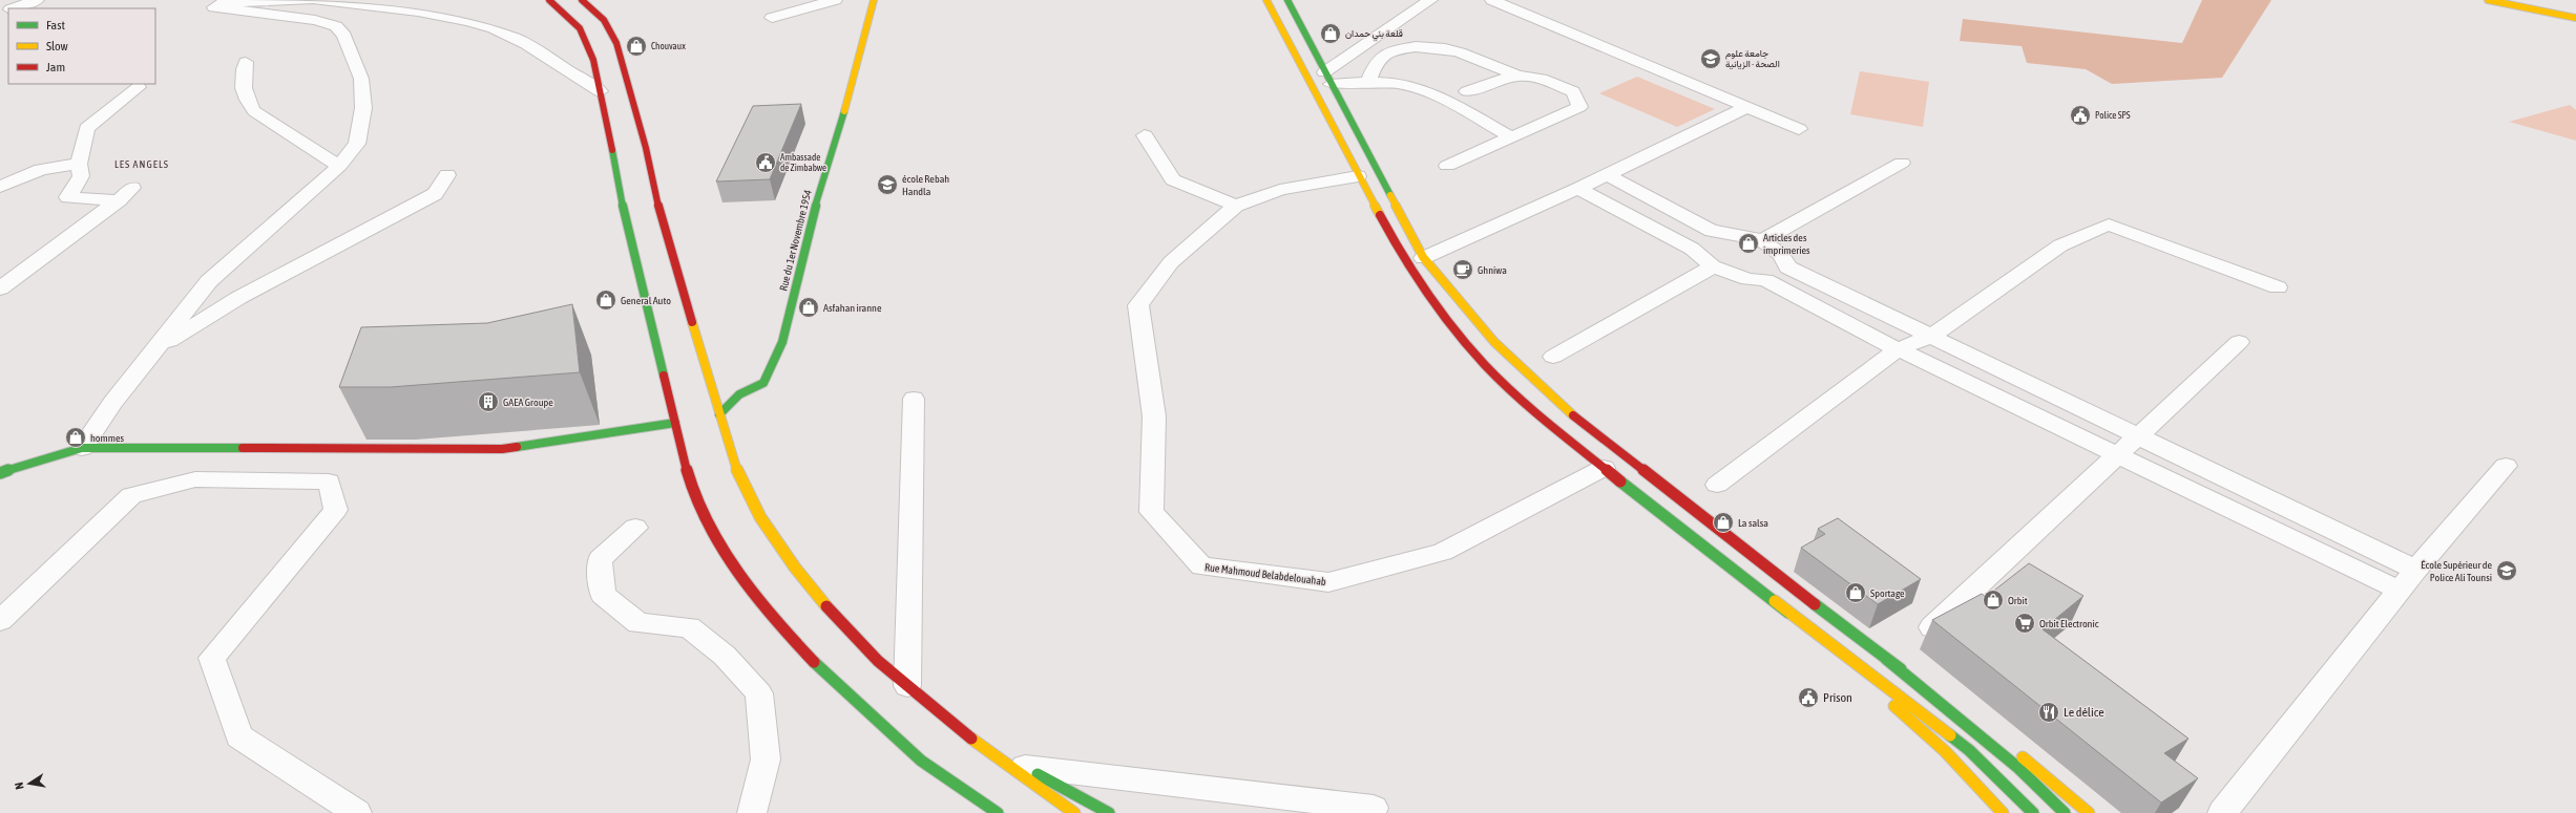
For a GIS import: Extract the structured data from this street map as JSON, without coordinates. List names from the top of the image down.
{
  "streets": {
    "main road": ["Rue du 1er Novembre 1954"],
    "street": ["Rue Mahmoud Belabdelouahab"]
  },
  "districts": ["LES ANGELS"],
  "places": {
    "shop": [
      "قلعة بني حمدان",
      "Chouvaux",
      "Articles des imprimeries",
      "General Auto",
      "Asfahan iranne",
      "hommes",
      "La salsa",
      "Sportage",
      "Orbit"
    ],
    "school or university": ["جامعة علوم الصحة - الزيانية", "école Rebah Handla", "École Supérieur de Police Ali Tounsi"],
    "public building": ["Police SPS", "Ambassade de Zimbabwe", "Prison"],
    "cafe": ["Ghniwa"],
    "building": ["GAEA Groupe"],
    "supermarket": ["Orbit Electronic"],
    "restaurant": ["Le délice"]
  },
  "legend": ["Fast", "Slow", "Jam"],
  "north": "left"
}
